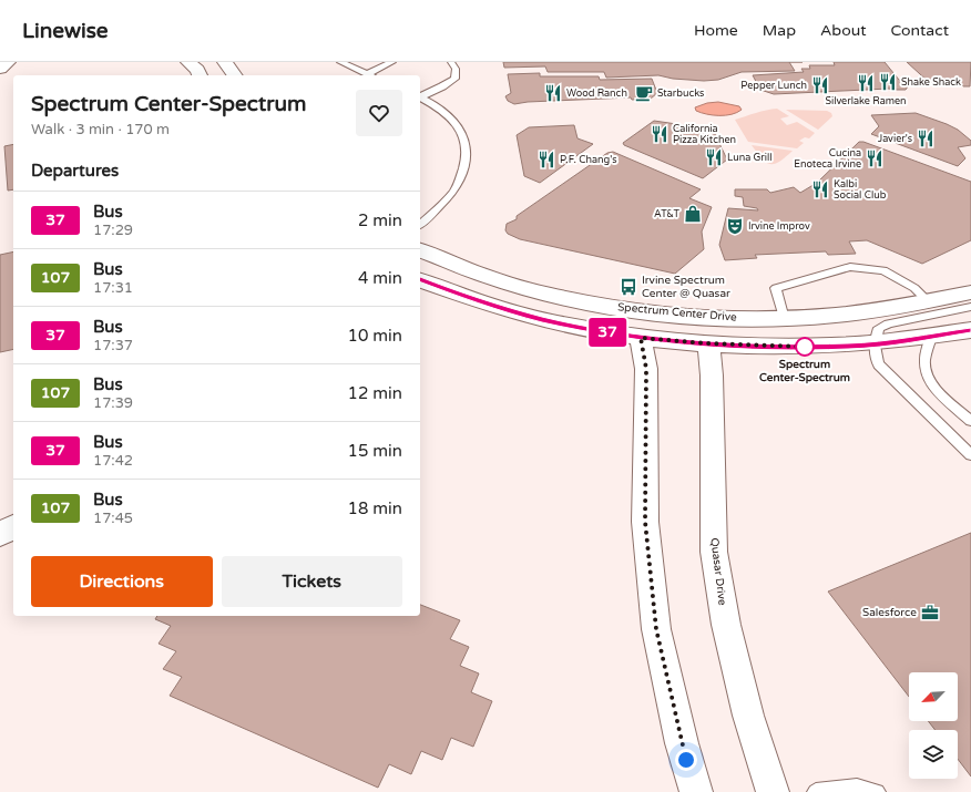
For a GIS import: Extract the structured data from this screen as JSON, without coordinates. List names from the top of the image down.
{
  "streets": {
    "street": ["Spectrum Center Drive", "Quasar Drive"]
  },
  "places": {
    "restaurant": [
      "Shake Shack",
      "Silverlake Ramen",
      "Pepper Lunch",
      "Wood Ranch",
      "California Pizza Kitchen",
      "Javier's",
      "Luna Grill",
      "Cucina Enoteca Irvine",
      "P.F. Chang's",
      "Kalbi Social Club"
    ],
    "cafe": ["Starbucks"],
    "shop": ["AT&T"],
    "theatre": ["Irvine Improv"],
    "bus stop": ["Irvine Spectrum Center @ Quasar"],
    "other": ["Spectrum Center-Spectrum"],
    "office": ["Salesforce"]
  },
  "lines": ["bus line 37"],
  "north": "bottom left",
  "page": {
    "header": "Linewise",
    "nav": [
      "Home",
      "Map",
      "About",
      "Contact"
    ],
    "on_map": "37",
    "heading": [
      ["Spectrum Center-Spectrum", "Walk · 3 min · 170 m"],
      "Departures"
    ],
    "list": [
      {
        "mark": "37",
        "name": "Bus",
        "note": "17:29",
        "value": "2 min"
      },
      {
        "mark": "107",
        "name": "Bus",
        "note": "17:31",
        "value": "4 min"
      },
      {
        "mark": "37",
        "name": "Bus",
        "note": "17:37",
        "value": "10 min"
      },
      {
        "mark": "107",
        "name": "Bus",
        "note": "17:39",
        "value": "12 min"
      },
      {
        "mark": "37",
        "name": "Bus",
        "note": "17:42",
        "value": "15 min"
      },
      {
        "mark": "107",
        "name": "Bus",
        "note": "17:45",
        "value": "18 min"
      }
    ],
    "buttons": ["Directions", "Tickets"]
  }
}
